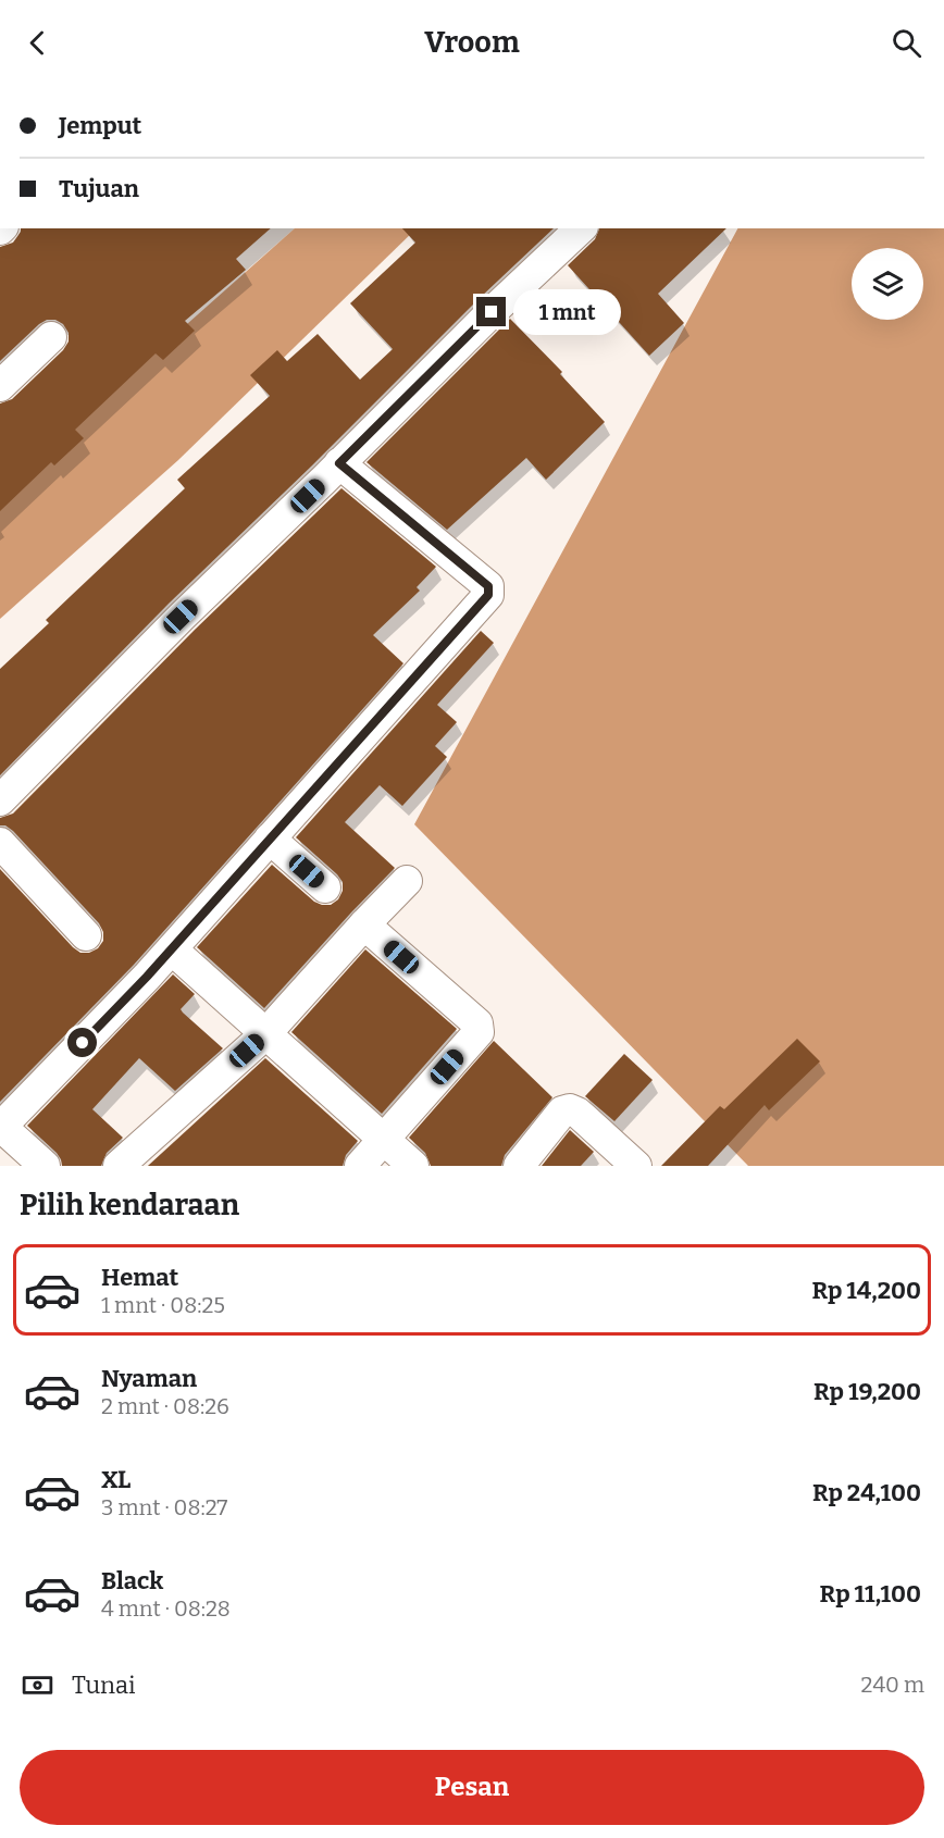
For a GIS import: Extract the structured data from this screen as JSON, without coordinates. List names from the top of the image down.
{
  "page": {
    "header": "Vroom",
    "banner": ["Jemput", "Tujuan"],
    "bubble": "1 mnt",
    "heading": "Pilih kendaraan",
    "list": [
      {
        "name": "Hemat",
        "note": "1 mnt · 08:25",
        "value": "Rp 14,200"
      },
      {
        "name": "Nyaman",
        "note": "2 mnt · 08:26",
        "value": "Rp 19,200"
      },
      {
        "name": "XL",
        "note": "3 mnt · 08:27",
        "value": "Rp 24,100"
      },
      {
        "name": "Black",
        "note": "4 mnt · 08:28",
        "value": "Rp 11,100"
      }
    ],
    "pay": ["Tunai", "240 m"],
    "buttons": "Pesan"
  }
}
